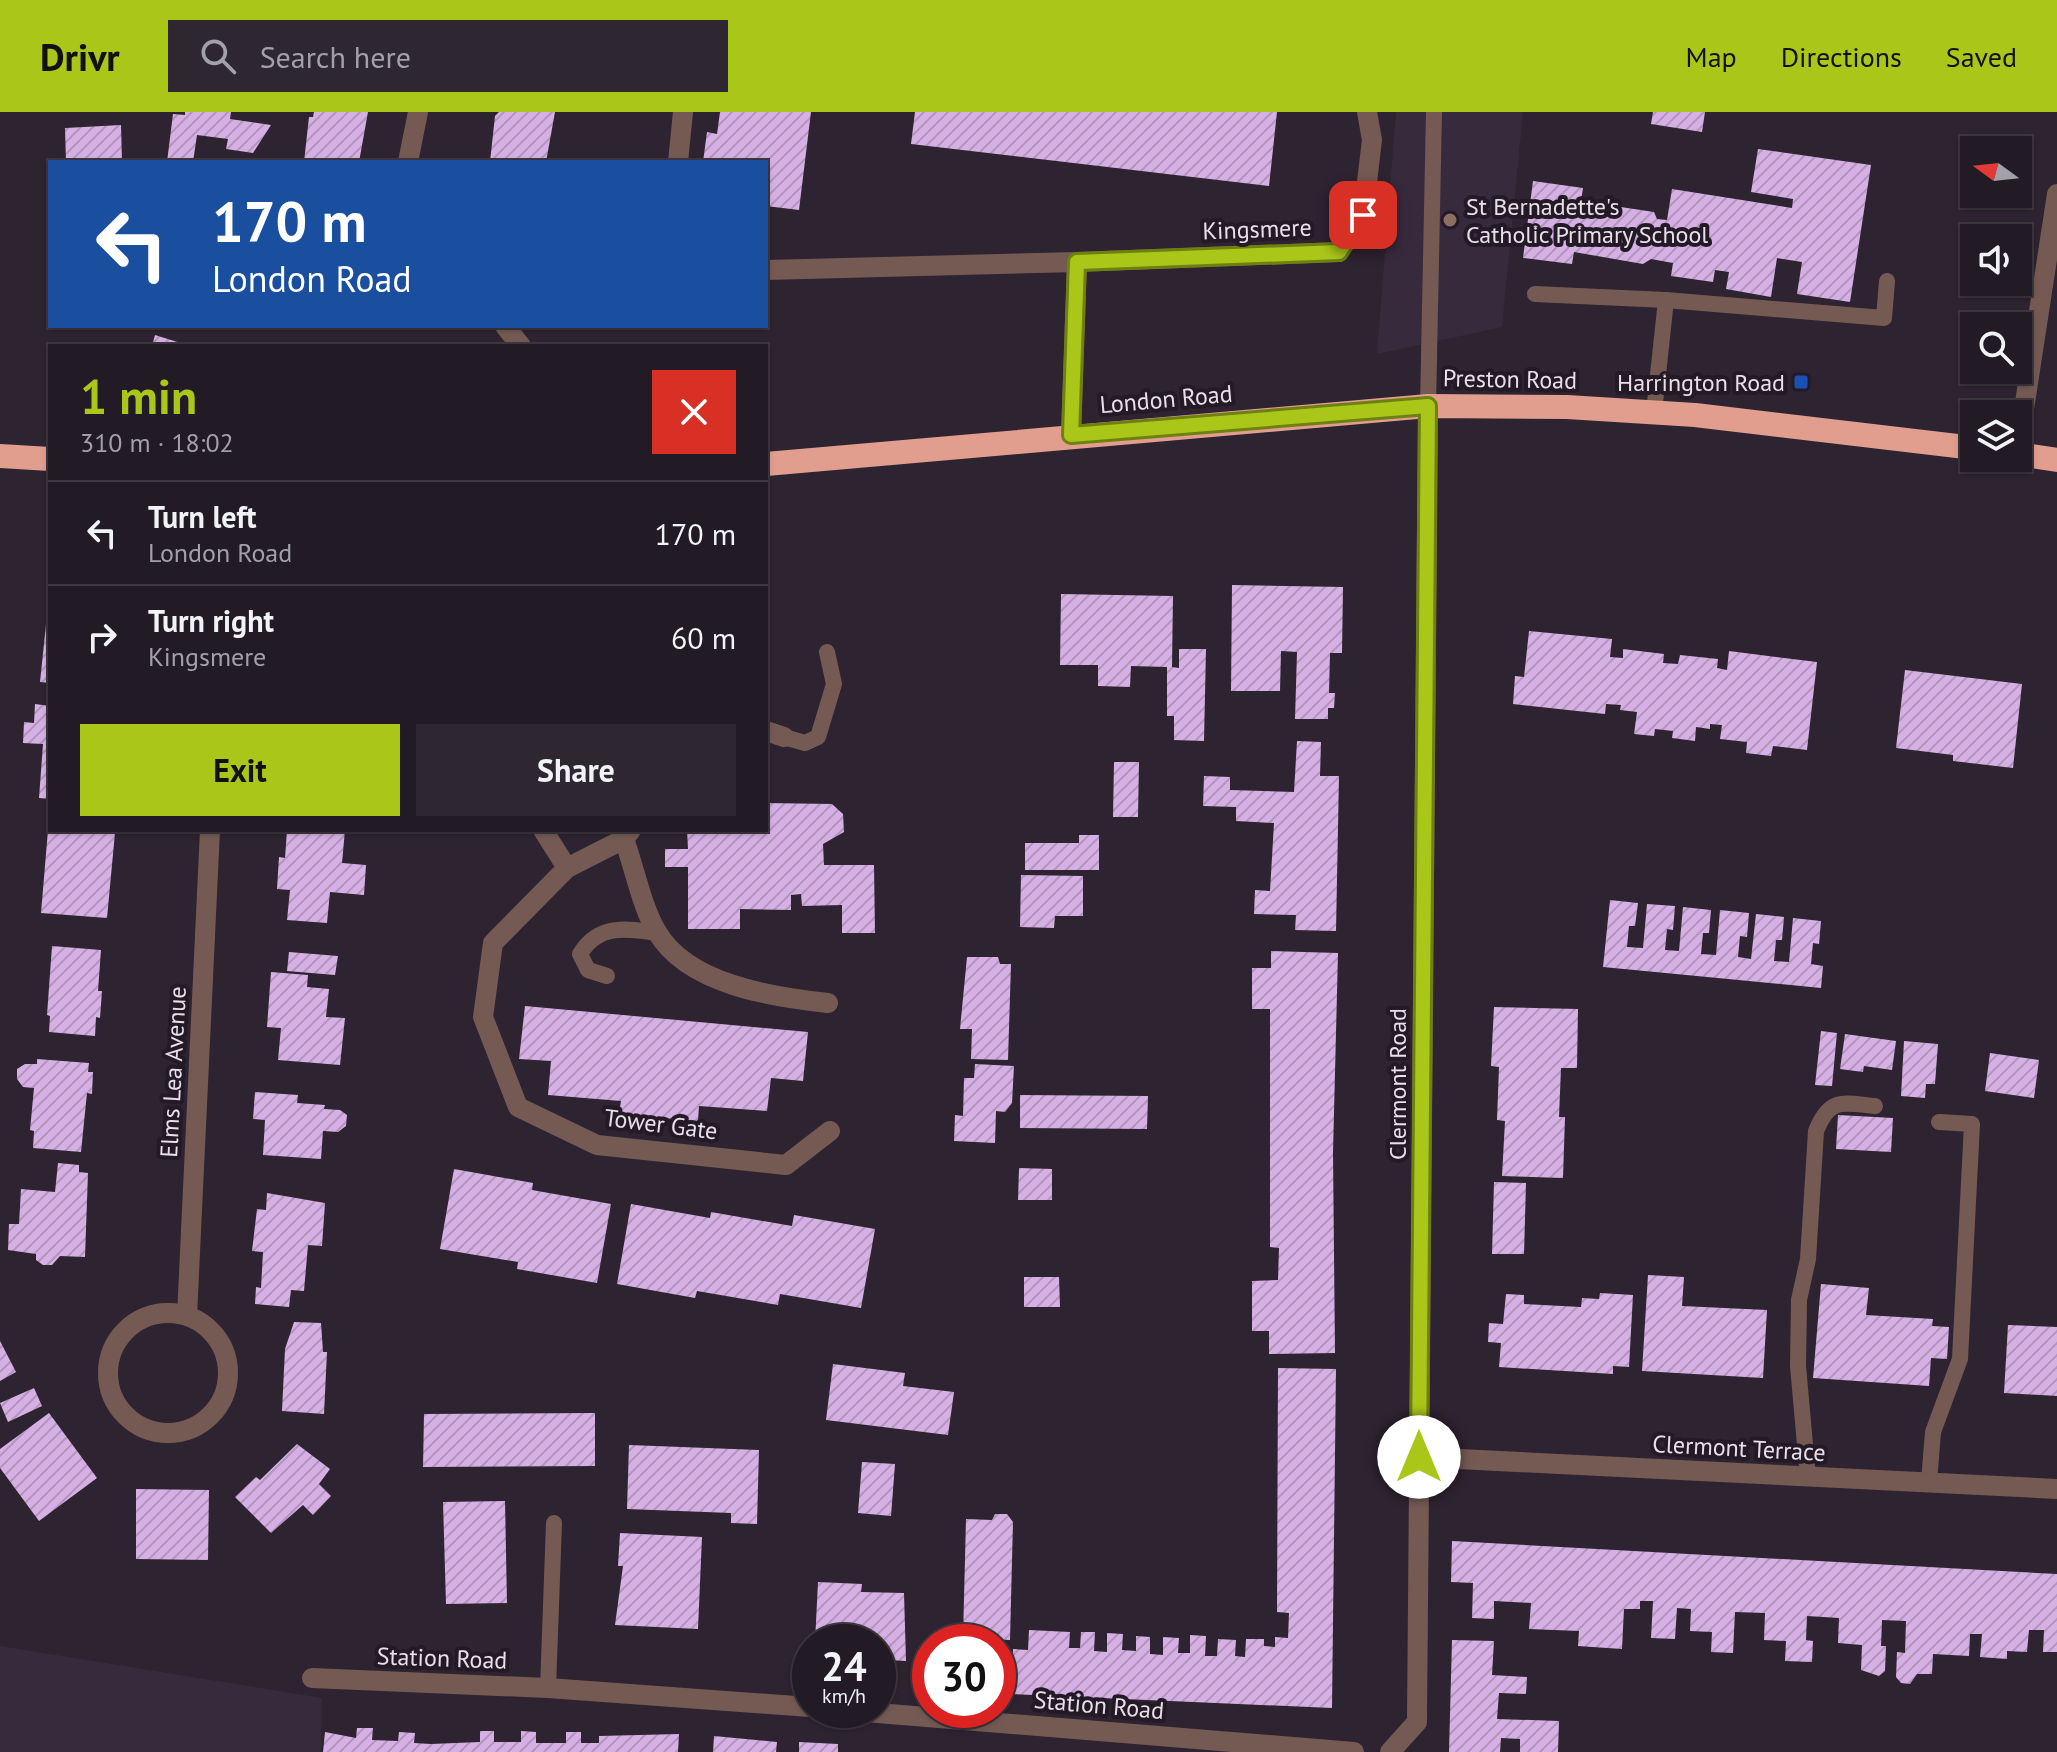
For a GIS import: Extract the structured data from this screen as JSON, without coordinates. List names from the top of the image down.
{
  "streets": {
    "highway": ["Preston Road", "London Road"],
    "street": [
      "Kingsmere",
      "Elms Lea Avenue",
      "Clermont Road",
      "Tower Gate",
      "Clermont Terrace",
      "Station Road"
    ]
  },
  "crossings": [
    ["Preston Road", "London Road"],
    ["Preston Road", "Clermont Road"],
    ["London Road", "Clermont Road"],
    ["Clermont Road", "Clermont Terrace"]
  ],
  "places": {
    "other": ["St Bernadette's Catholic Primary School"],
    "transit": ["Harrington Road"]
  },
  "north": "left",
  "page": {
    "header": "Drivr",
    "search": "Search here",
    "nav": ["Map", "Directions", "Saved"],
    "turn": ["170 m", "London Road"],
    "heading": ["1 min", "310 m · 18:02"],
    "list": [
      {
        "name": "Turn left",
        "note": "London Road",
        "value": "170 m"
      },
      {
        "name": "Turn right",
        "note": "Kingsmere",
        "value": "60 m"
      }
    ],
    "buttons": ["Exit", "Share"],
    "speed": "24 km/h",
    "limit": "30"
  }
}
